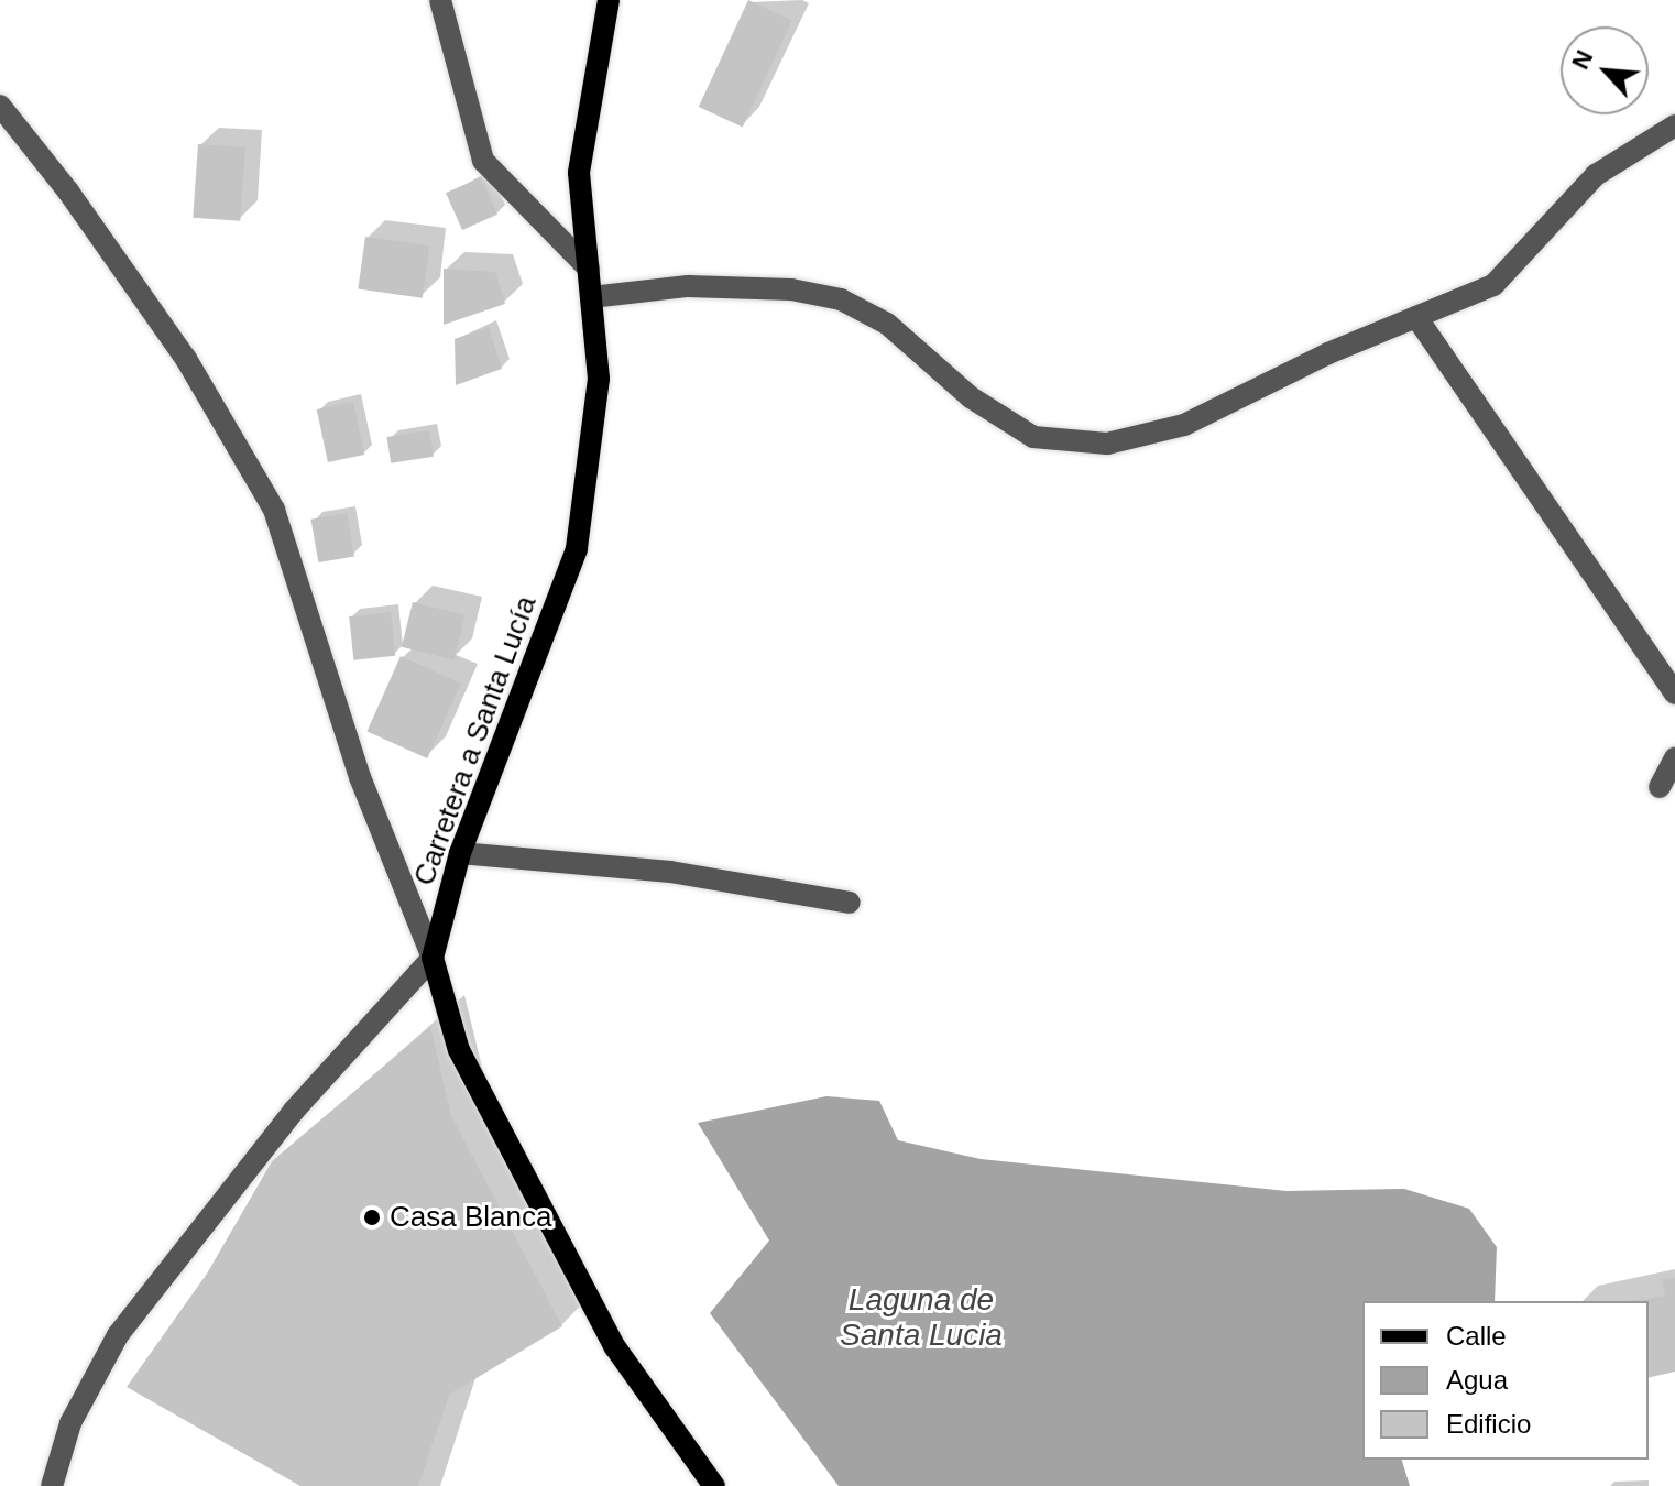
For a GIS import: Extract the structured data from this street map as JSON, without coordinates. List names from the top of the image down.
{
  "streets": {
    "main road": ["Carretera a Santa Lucía"]
  },
  "water": ["Laguna de Santa Lucia"],
  "places": ["Casa Blanca"],
  "legend": ["Calle", "Agua", "Edificio"],
  "north": "top left"
}
